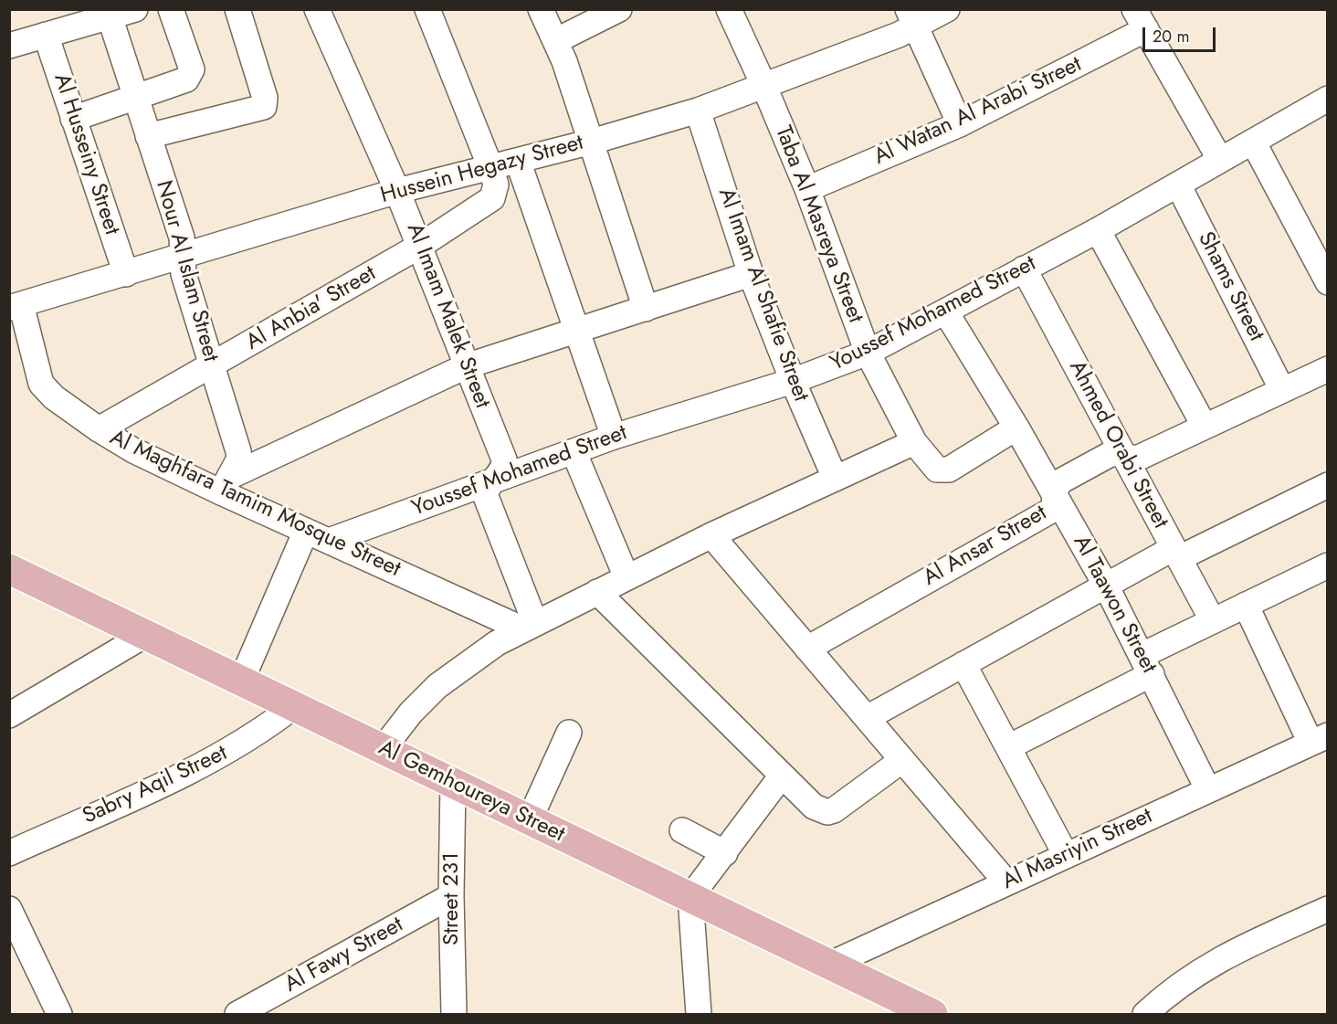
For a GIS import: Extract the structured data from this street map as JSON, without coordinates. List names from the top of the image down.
{
  "streets": {
    "main road": ["Al Gemhoureya Street"],
    "street": [
      "Al Watan Al Arabi Street",
      "Al Husseiny Street",
      "Hussein Hegazy Street",
      "Taba Al Masreya Street",
      "Nour Al Islam Street",
      "Shams Street",
      "Al Imam Al Shafie Street",
      "Al Anbia' Street",
      "Youssef Mohamed Street",
      "Al Imam Malek Street",
      "Ahmed Orabi Street",
      "Al Maghfara Tamim Mosque Street",
      "Al Ansar Street",
      "Al Taawon Street",
      "Sabry Aqil Street",
      "Al Masriyin Street",
      "Street 231",
      "Al Fawy Street"
    ]
  },
  "crossings": [
    ["Al Watan Al Arabi Street", "Taba Al Masreya Street"],
    ["Al Husseiny Street", "Hussein Hegazy Street"],
    ["Hussein Hegazy Street", "Taba Al Masreya Street"],
    ["Hussein Hegazy Street", "Nour Al Islam Street"],
    ["Hussein Hegazy Street", "Al Imam Al Shafie Street"],
    ["Hussein Hegazy Street", "Al Anbia' Street"],
    ["Hussein Hegazy Street", "Al Imam Malek Street"],
    ["Hussein Hegazy Street", "Al Maghfara Tamim Mosque Street"],
    ["Taba Al Masreya Street", "Youssef Mohamed Street"],
    ["Taba Al Masreya Street", "Al Taawon Street"],
    ["Nour Al Islam Street", "Al Anbia' Street"],
    ["Nour Al Islam Street", "Al Maghfara Tamim Mosque Street"],
    ["Shams Street", "Youssef Mohamed Street"],
    ["Shams Street", "Al Ansar Street"],
    ["Al Imam Al Shafie Street", "Youssef Mohamed Street"],
    ["Al Anbia' Street", "Al Imam Malek Street"],
    ["Al Anbia' Street", "Al Maghfara Tamim Mosque Street"],
    ["Youssef Mohamed Street", "Al Imam Malek Street"],
    ["Youssef Mohamed Street", "Ahmed Orabi Street"],
    ["Youssef Mohamed Street", "Al Maghfara Tamim Mosque Street"],
    ["Youssef Mohamed Street", "Al Taawon Street"],
    ["Al Imam Malek Street", "Al Maghfara Tamim Mosque Street"],
    ["Ahmed Orabi Street", "Al Ansar Street"],
    ["Al Ansar Street", "Al Taawon Street"],
    ["Al Taawon Street", "Al Masriyin Street"],
    ["Sabry Aqil Street", "Al Gemhoureya Street"],
    ["Al Gemhoureya Street", "Al Masriyin Street"],
    ["Al Gemhoureya Street", "Street 231"],
    ["Street 231", "Al Fawy Street"]
  ],
  "scale_bar": "20 m"
}
